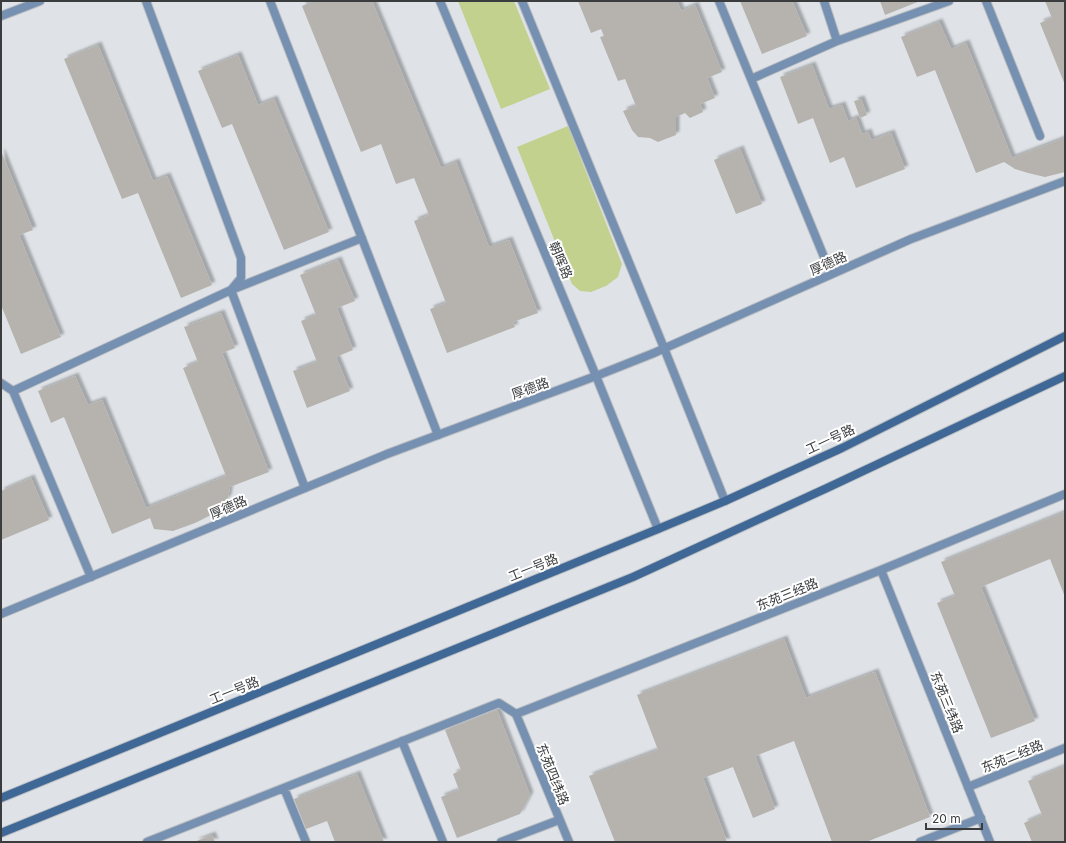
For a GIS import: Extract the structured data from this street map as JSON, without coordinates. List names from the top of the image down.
{
  "streets": {
    "main road": ["工一号路"],
    "street": [
      "朝晖路",
      "厚德路",
      "东苑三经路",
      "东苑三纬路",
      "东苑二经路",
      "东苑四纬路"
    ]
  },
  "crossings": [
    ["朝晖路", "厚德路"],
    ["朝晖路", "工一号路"],
    ["东苑三经路", "东苑三纬路"],
    ["东苑三经路", "东苑四纬路"],
    ["东苑三纬路", "东苑二经路"]
  ],
  "scale_bar": "20 m"
}
